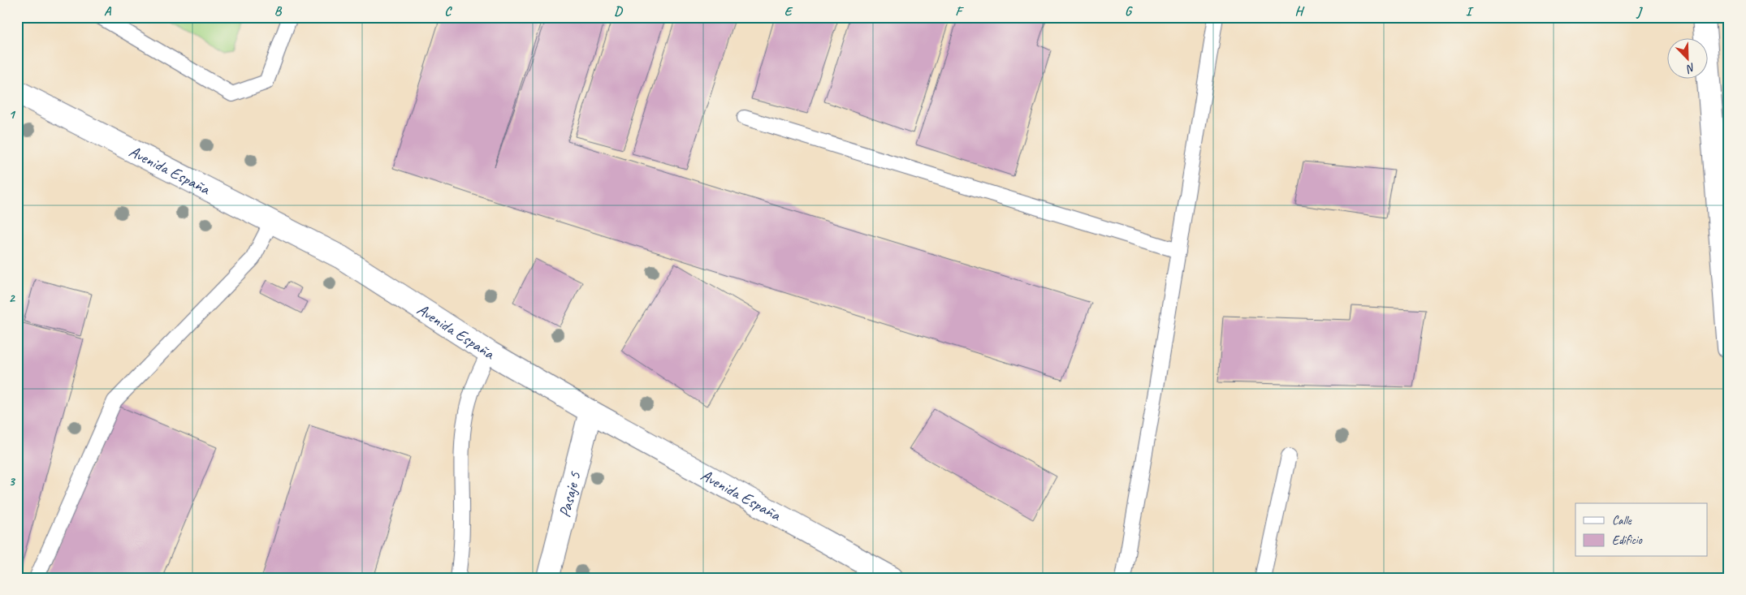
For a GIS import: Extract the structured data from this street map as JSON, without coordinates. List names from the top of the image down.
{
  "streets": {
    "main road": ["Avenida España", "Pasaje 5"]
  },
  "crossings": [
    ["Avenida España", "Pasaje 5"]
  ],
  "legend": ["Calle", "Edificio"],
  "north": "bottom right",
  "grid": {
    "columns": [
      "A",
      "B",
      "C",
      "D",
      "E",
      "F",
      "G",
      "H",
      "I",
      "J"
    ],
    "rows": ["1", "2", "3"]
  }
}
